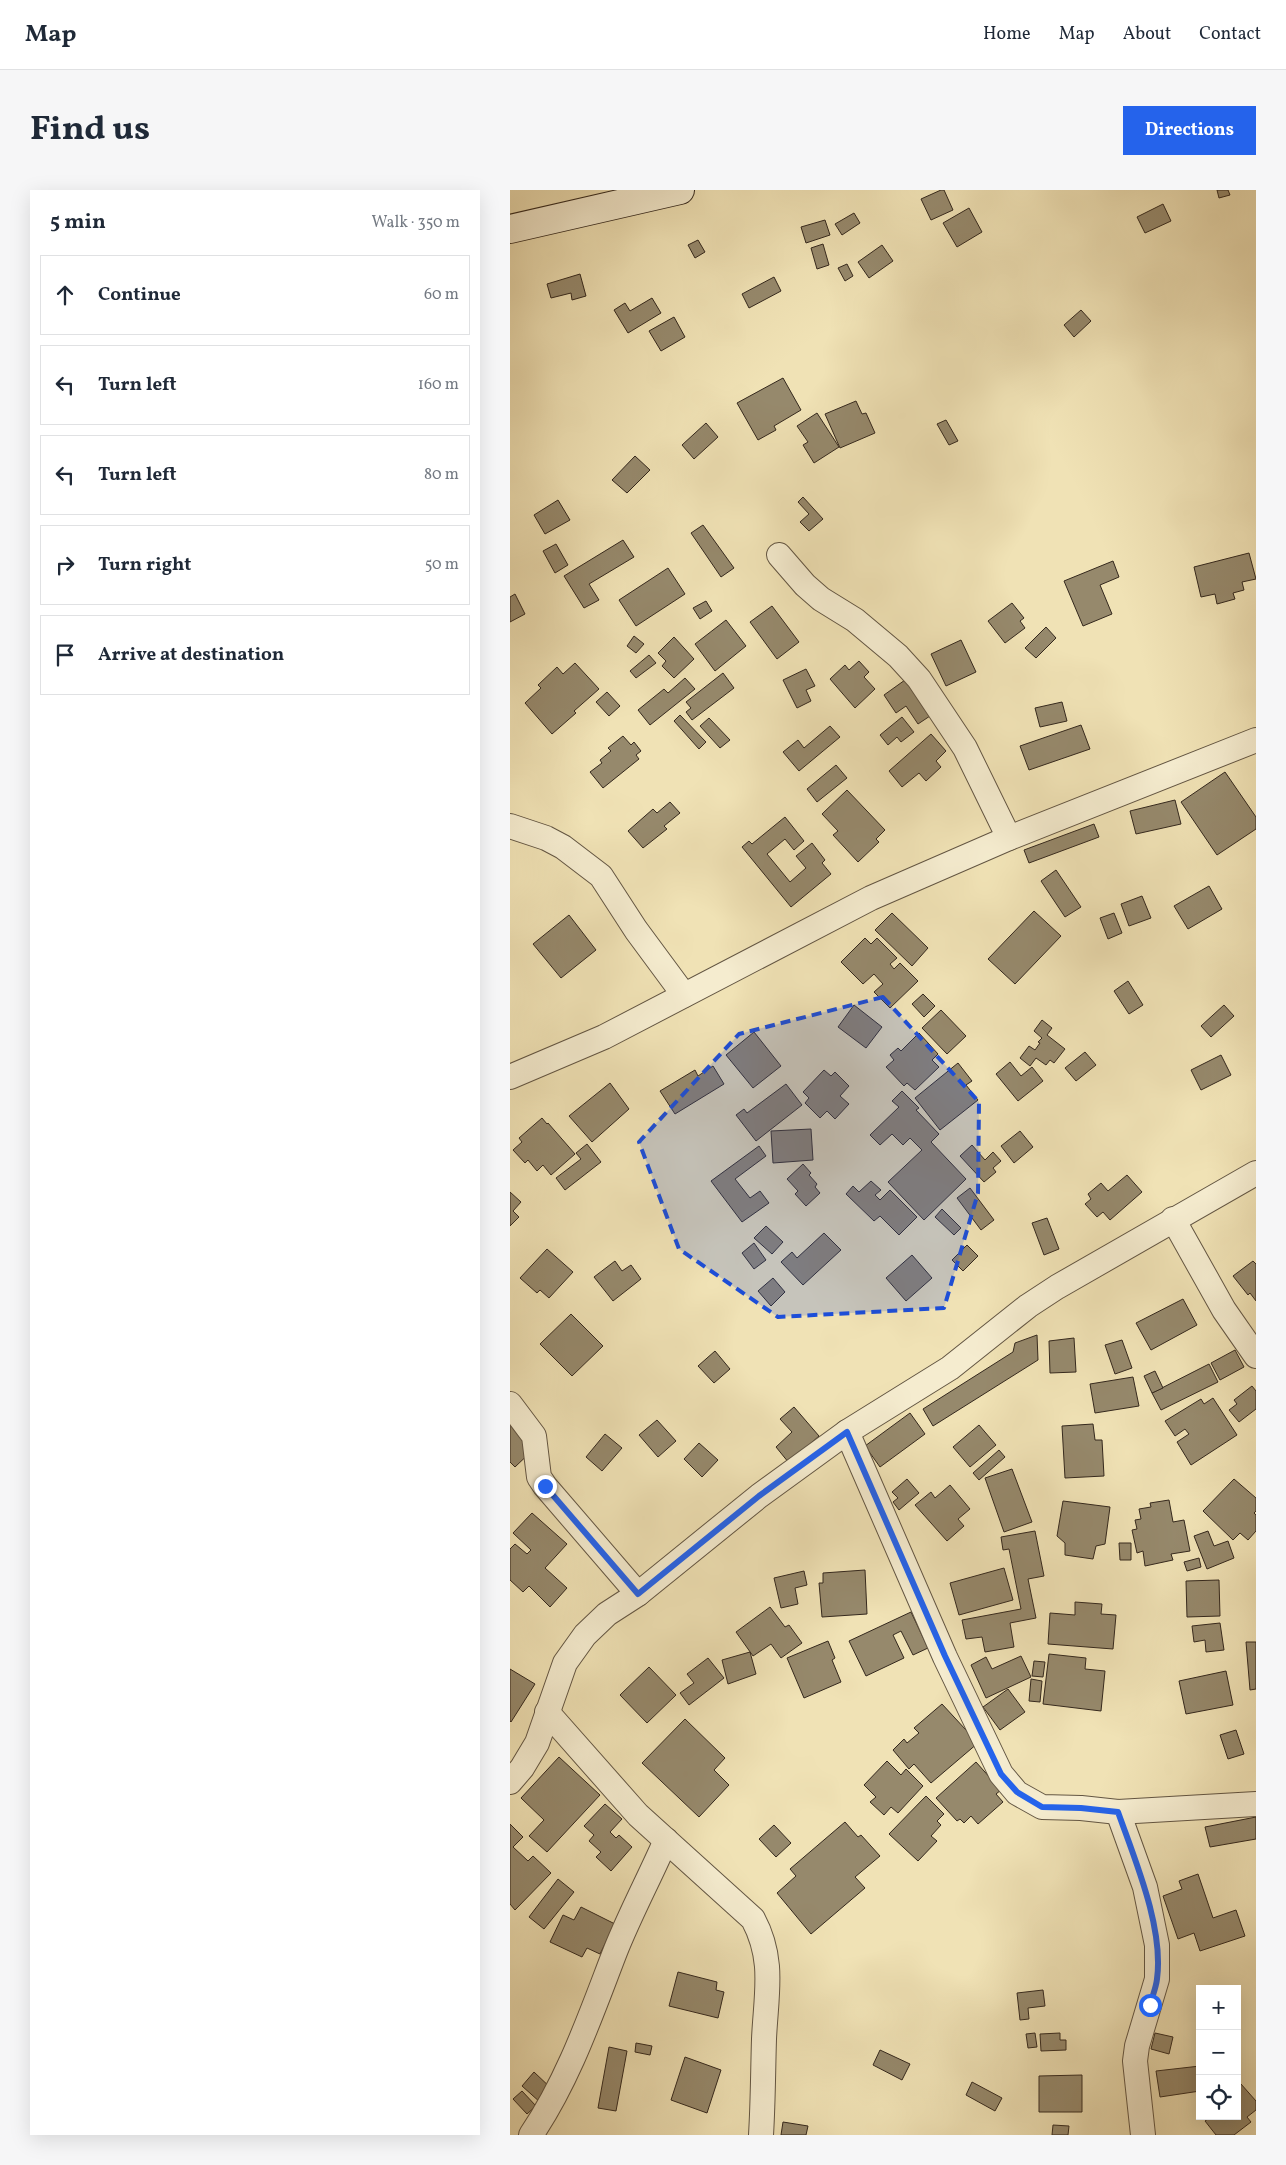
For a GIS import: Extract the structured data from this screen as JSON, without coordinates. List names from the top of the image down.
{
  "page": {
    "header": "Map",
    "nav": [
      "Home",
      "Map",
      "About",
      "Contact"
    ],
    "title": "Find us",
    "buttons": "Directions",
    "heading": ["5 min", "Walk · 350 m"],
    "list": [
      ["Continue", "60 m"],
      ["Turn left", "160 m"],
      ["Turn left", "80 m"],
      ["Turn right", "50 m"],
      "Arrive at destination"
    ],
    "map_buttons": ["+", "−"]
  }
}
